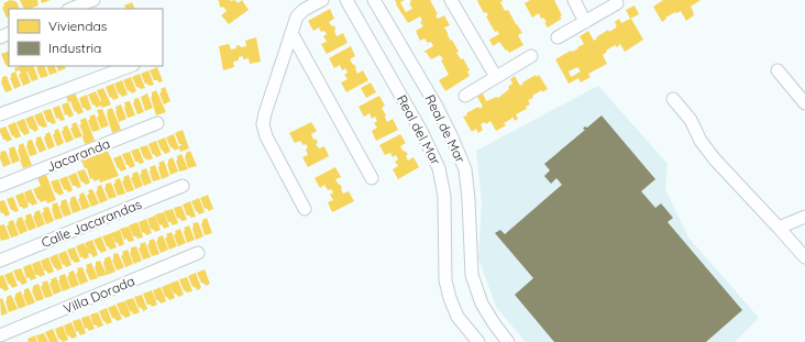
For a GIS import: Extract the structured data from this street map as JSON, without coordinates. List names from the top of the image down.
{
  "streets": {
    "street": [
      "Real de Mar",
      "Real del Mar",
      "Jacaranda",
      "Calle Jacarandas",
      "Villa Dorada"
    ]
  },
  "legend": ["Viviendas", "Industria"]
}
